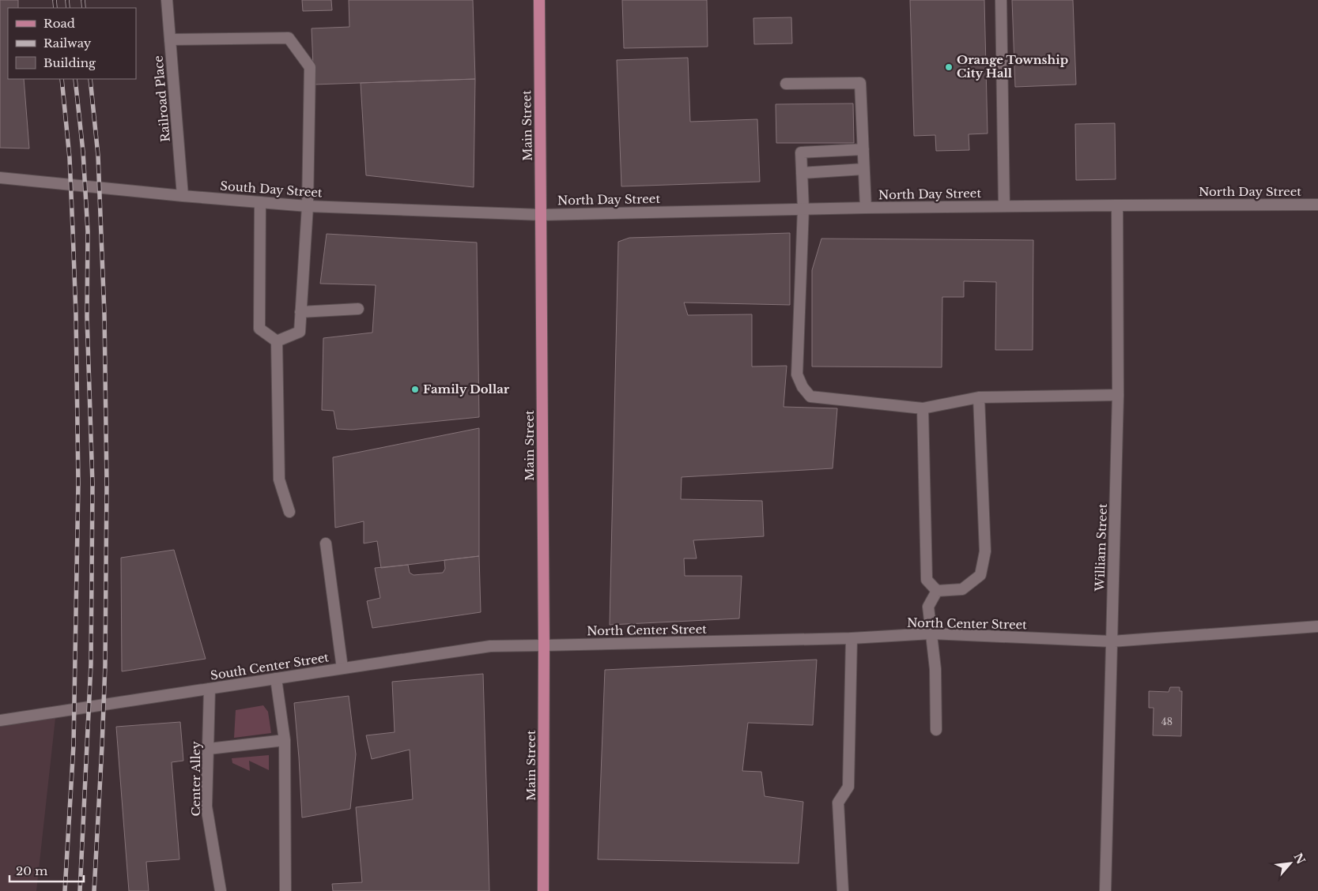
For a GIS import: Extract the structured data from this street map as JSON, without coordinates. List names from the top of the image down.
{
  "streets": {
    "main road": ["Main Street"],
    "street": [
      "Railroad Place",
      "South Day Street",
      "North Day Street",
      "William Street",
      "North Center Street",
      "South Center Street",
      "Center Alley"
    ]
  },
  "crossings": [
    ["Railroad Place", "South Day Street"],
    ["Main Street", "South Day Street"],
    ["Main Street", "North Day Street"],
    ["Main Street", "North Center Street"],
    ["Main Street", "South Center Street"],
    ["South Day Street", "North Day Street"],
    ["North Day Street", "William Street"],
    ["William Street", "North Center Street"],
    ["North Center Street", "South Center Street"],
    ["South Center Street", "Center Alley"]
  ],
  "places": ["Orange Township City Hall", "Family Dollar"],
  "house_numbers": ["48"],
  "legend": ["Road", "Railway", "Building"],
  "scale_bar": "20 m",
  "north": "top right"
}
